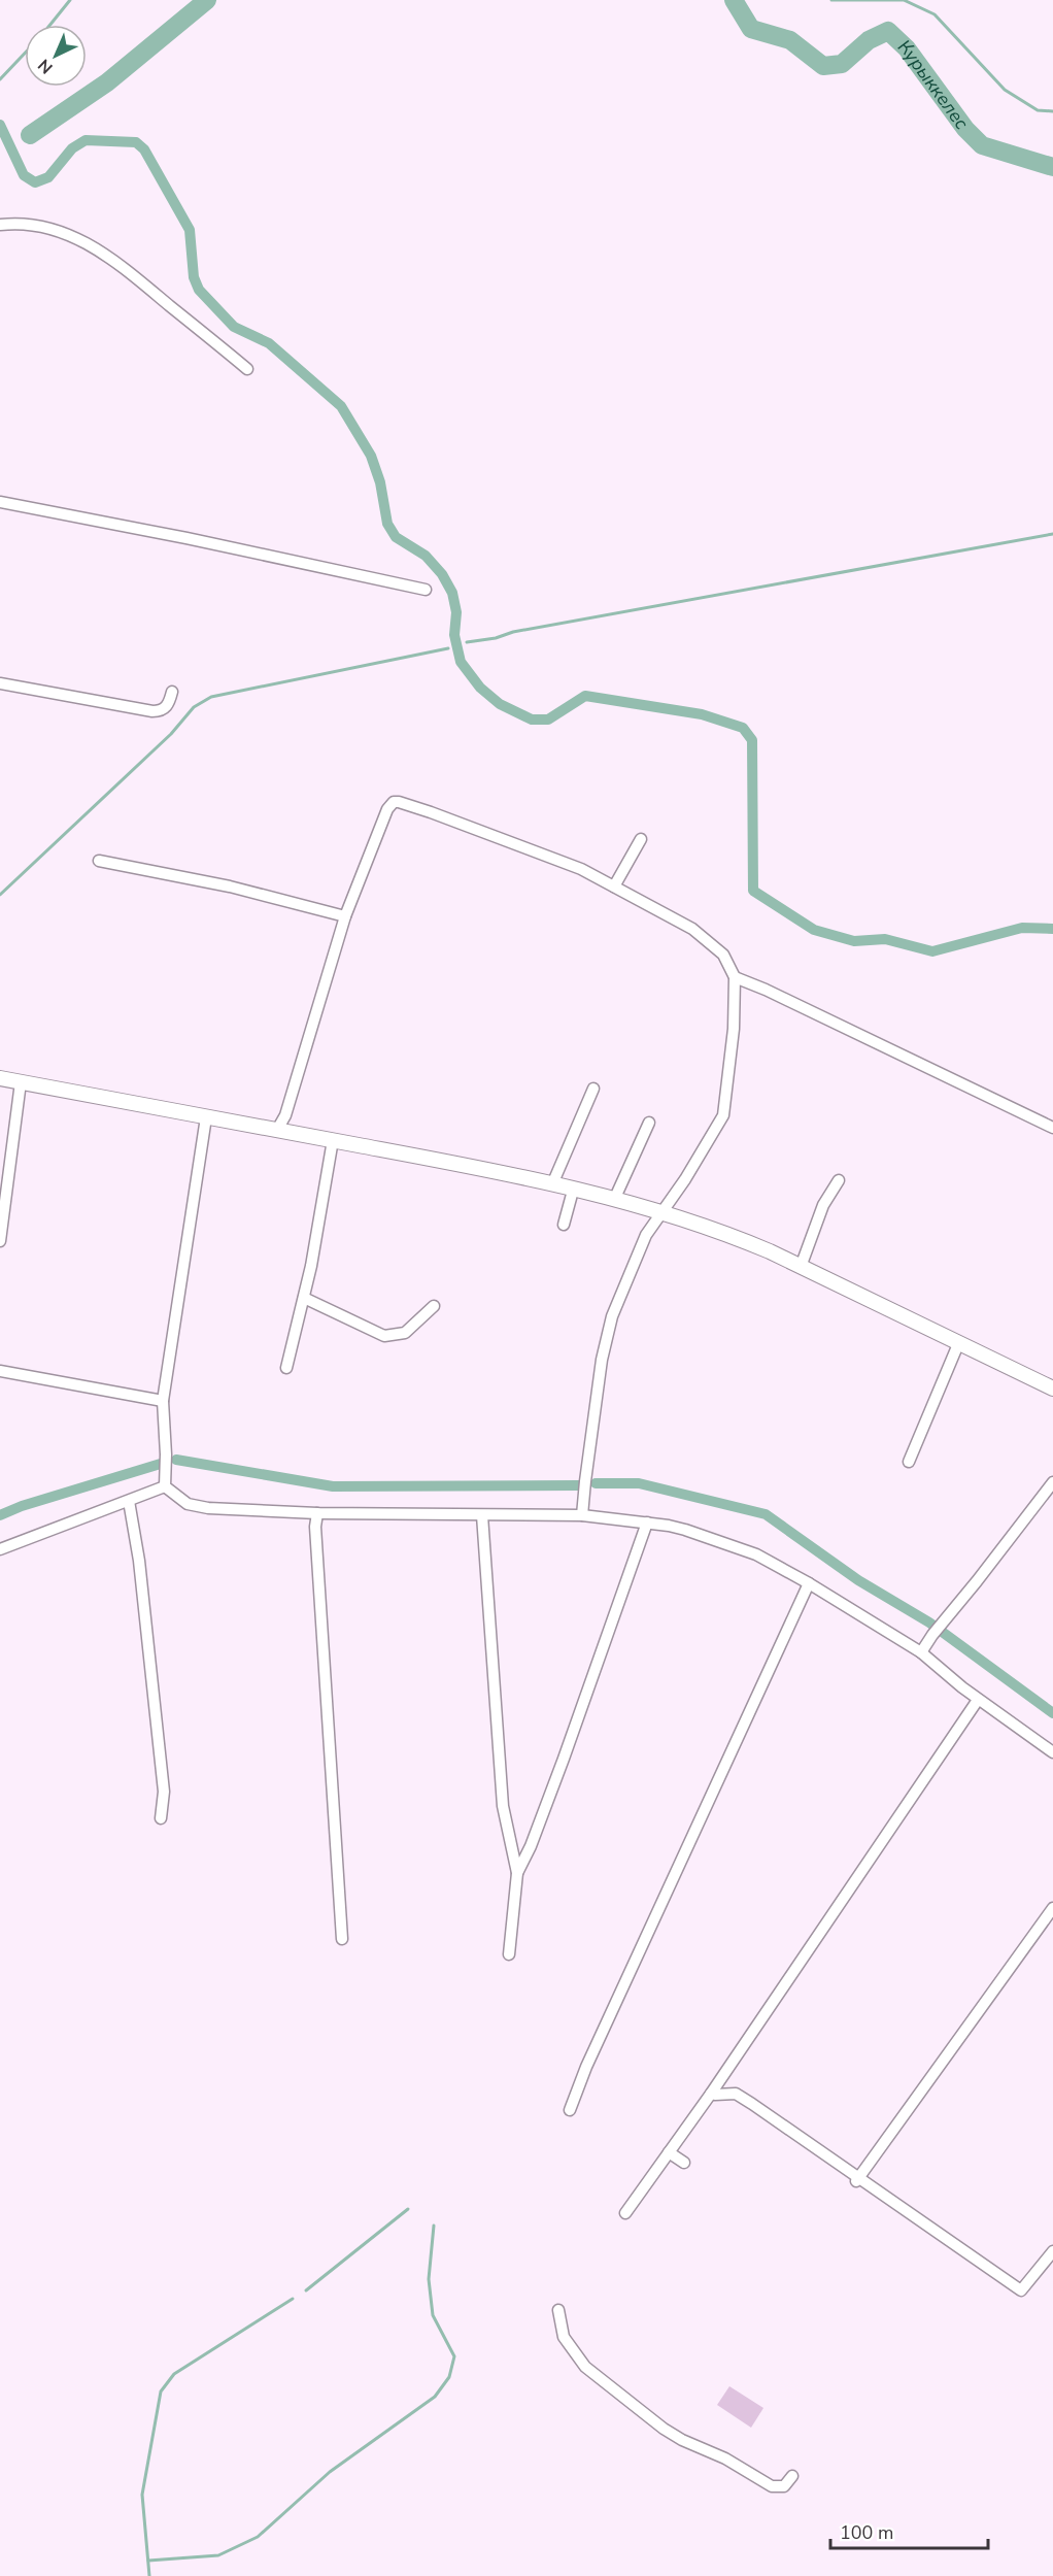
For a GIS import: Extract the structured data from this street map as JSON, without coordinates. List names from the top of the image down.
{
  "water": ["Курыккелес"],
  "scale_bar": "100 m",
  "north": "bottom left"
}
